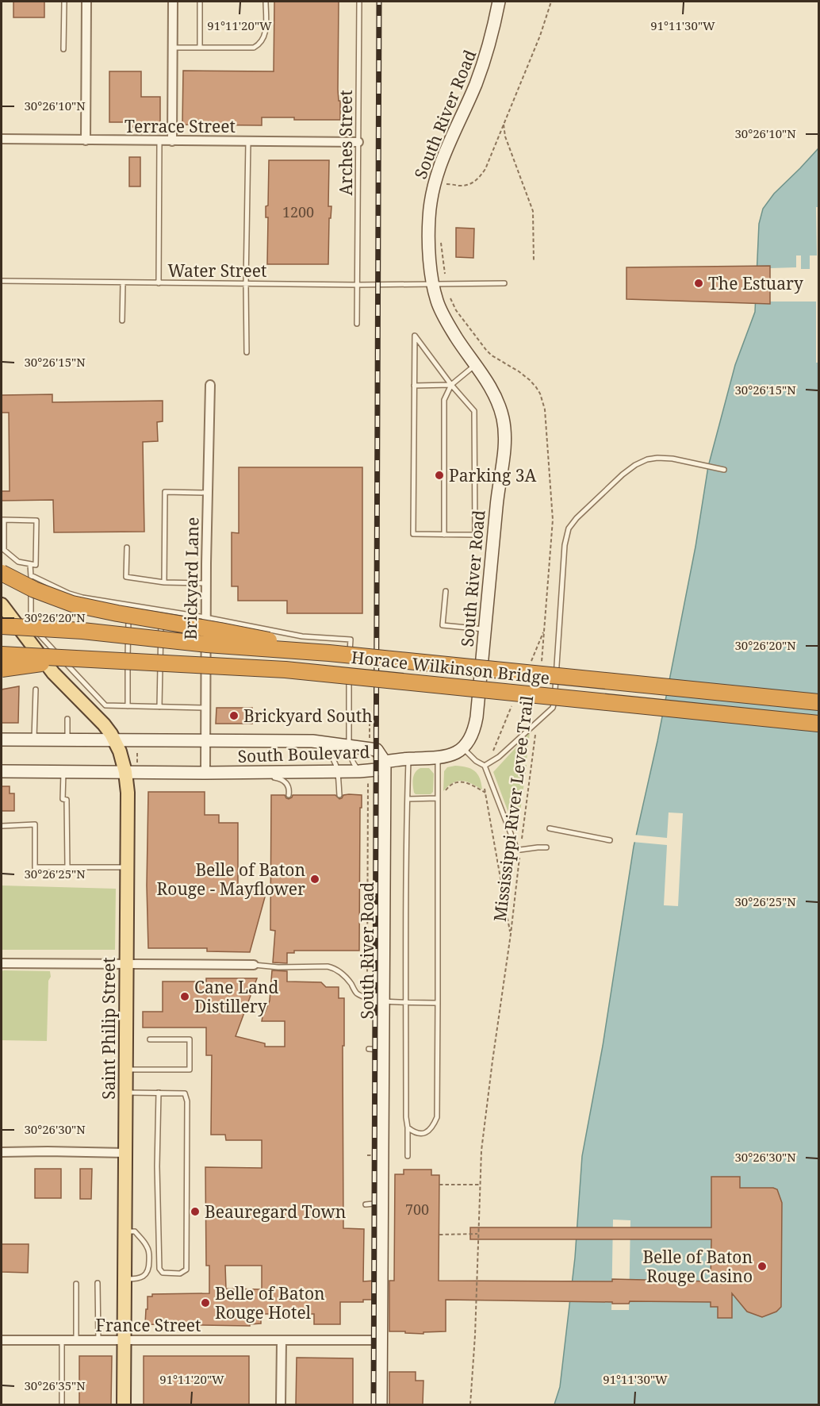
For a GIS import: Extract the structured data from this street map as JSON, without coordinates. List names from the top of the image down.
{
  "streets": {
    "highway": ["Horace Wilkinson Bridge"],
    "main road": ["South River Road", "South Boulevard", "Saint Philip Street"],
    "street": ["Terrace Street", "Brickyard Lane", "France Street"],
    "lane": ["Arches Street", "Water Street"],
    "path": ["Mississippi River Levee Trail"]
  },
  "crossings": [
    ["South River Road", "Water Street"],
    ["South River Road", "South Boulevard"],
    ["South River Road", "France Street"],
    ["Terrace Street", "Arches Street"],
    ["Arches Street", "Water Street"],
    ["Brickyard Lane", "South Boulevard"],
    ["South Boulevard", "Saint Philip Street"],
    ["Saint Philip Street", "France Street"]
  ],
  "places": [
    "The Estuary",
    "Parking 3A",
    "Brickyard South",
    "Belle of Baton Rouge - Mayflower",
    "Cane Land Distillery",
    "Beauregard Town",
    "Belle of Baton Rouge Casino",
    "Belle of Baton Rouge Hotel"
  ],
  "house_numbers": ["1200", "700"],
  "coordinates": [
    "91°11'20\"W",
    "91°11'30\"W",
    "30°26'10\"N",
    "30°26'15\"N",
    "30°26'20\"N",
    "30°26'25\"N",
    "30°26'30\"N",
    "30°26'35\"N"
  ]
}
